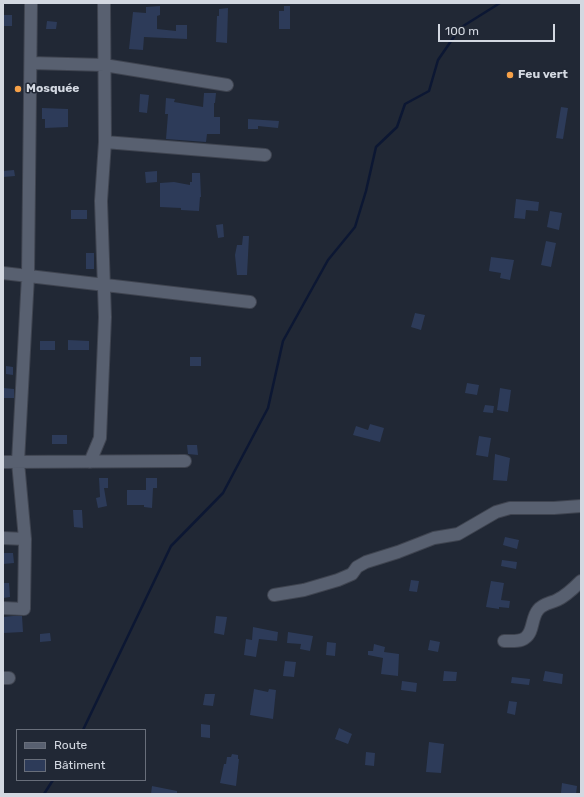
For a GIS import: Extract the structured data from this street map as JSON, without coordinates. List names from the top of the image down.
{
  "places": ["Feu vert", "Mosquée"],
  "legend": ["Route", "Bâtiment"],
  "scale_bar": "100 m"
}
